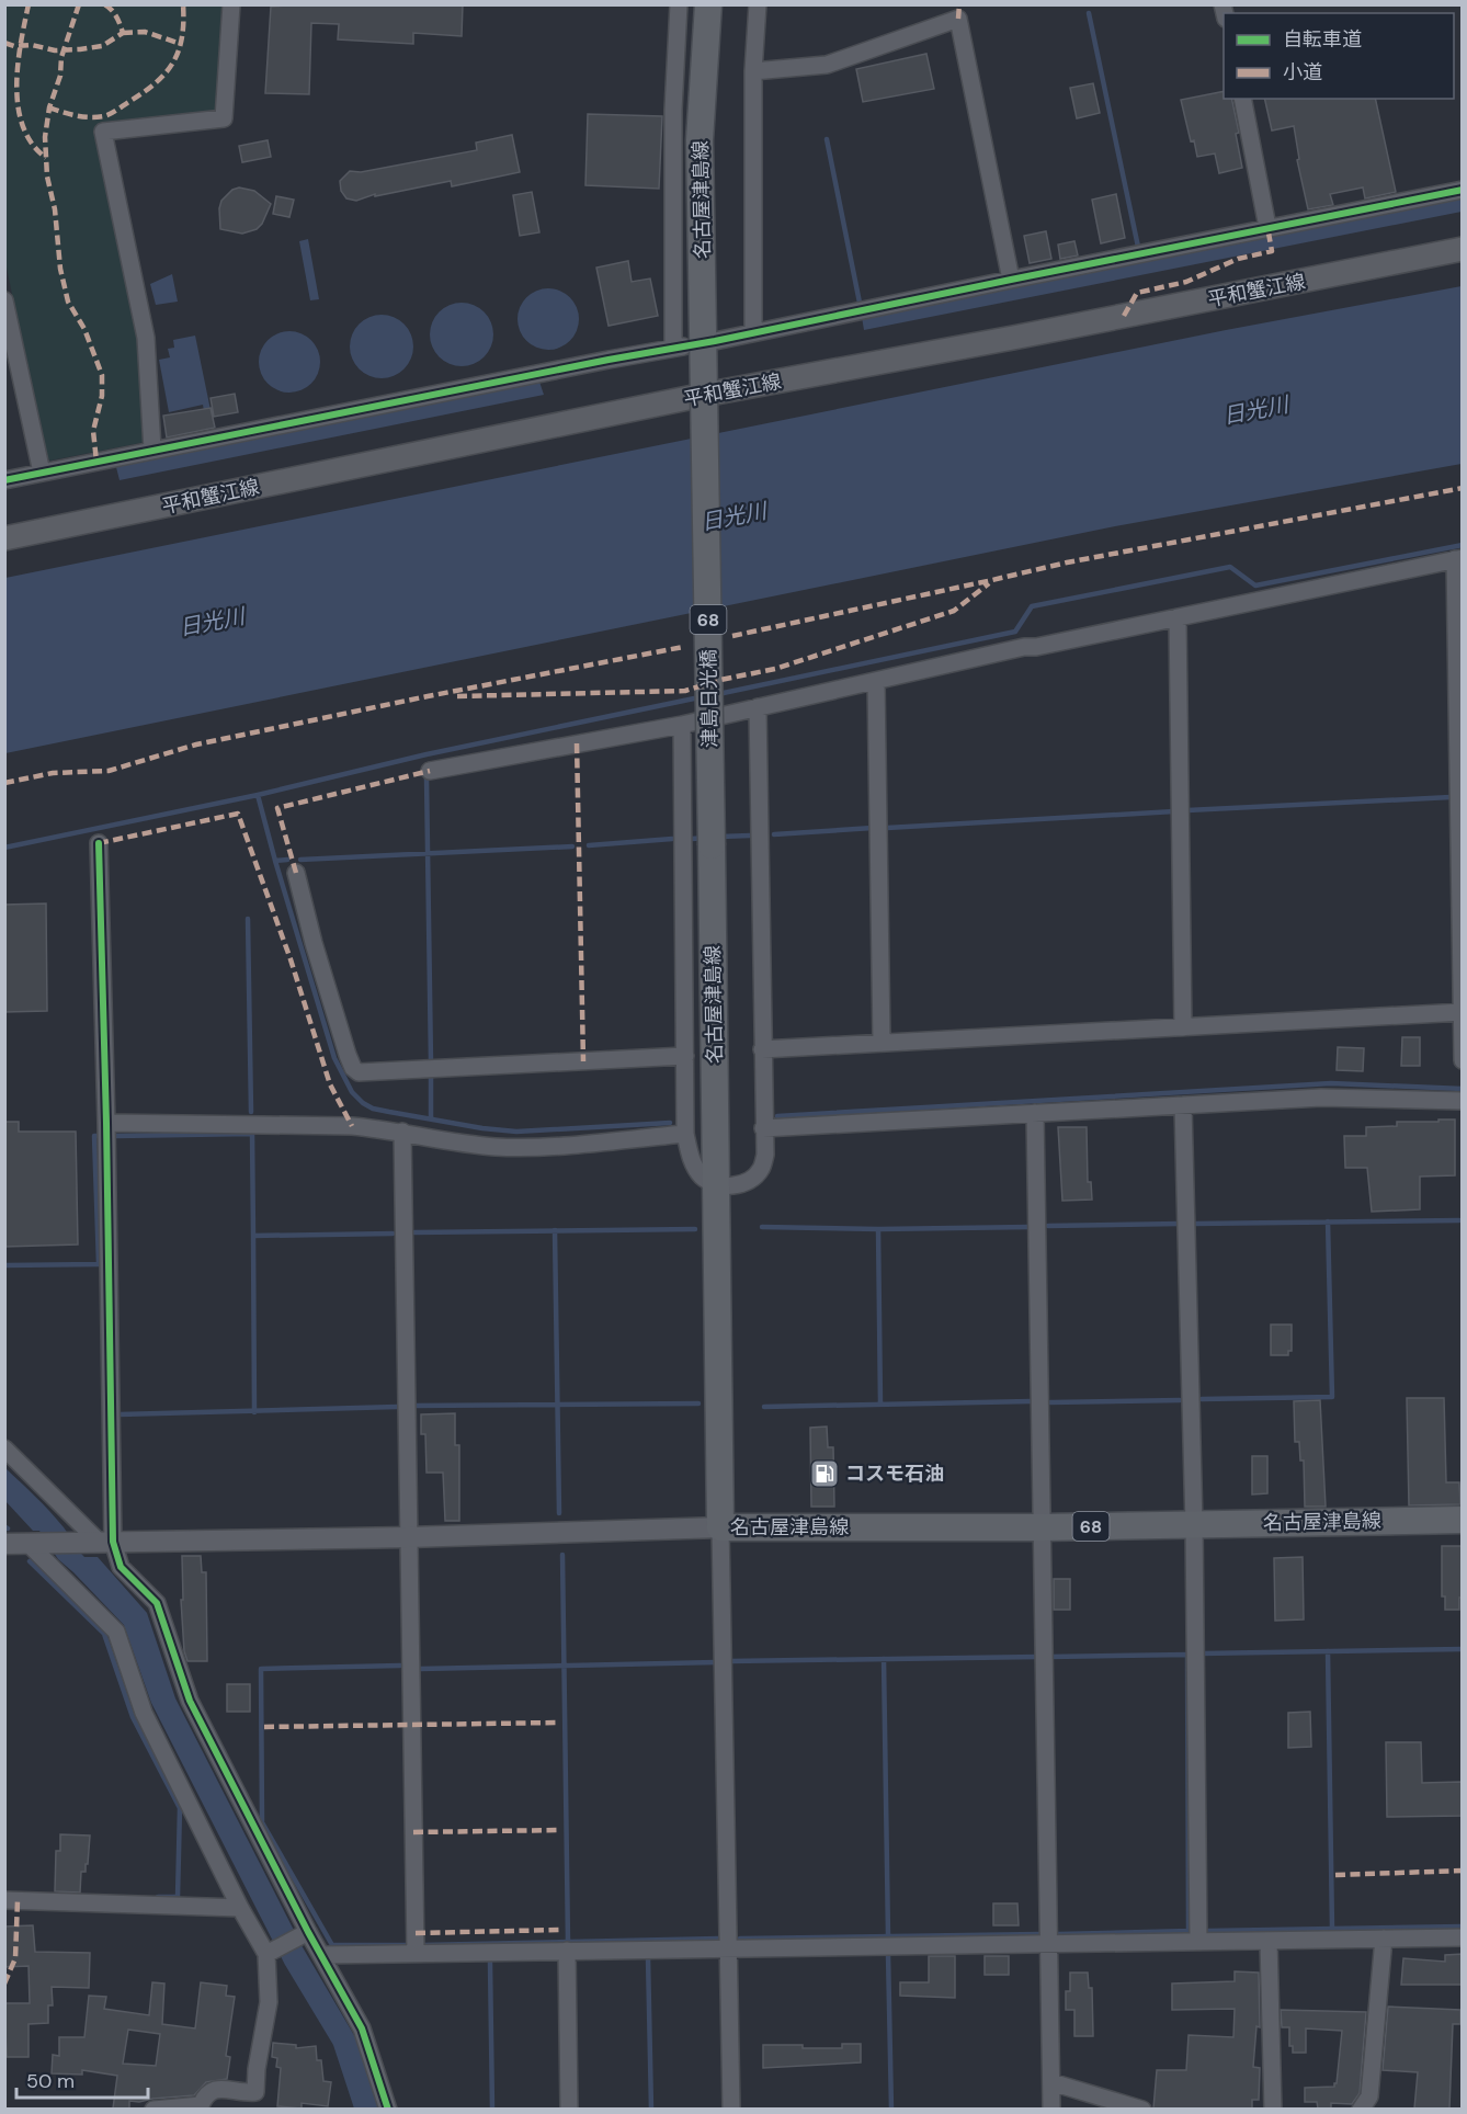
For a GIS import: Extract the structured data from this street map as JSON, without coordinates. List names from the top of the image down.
{
  "streets": {
    "main road": [
      "名古屋津島線",
      "平和蟹江線",
      "68",
      "津島日光橋"
    ]
  },
  "crossings": [
    ["名古屋津島線", "平和蟹江線"],
    ["名古屋津島線", "津島日光橋"],
    ["平和蟹江線", "津島日光橋"]
  ],
  "water": ["日光川"],
  "places": {
    "fuel station": ["コスモ石油"]
  },
  "legend": ["自転車道", "小道"],
  "scale_bar": "50 m"
}
